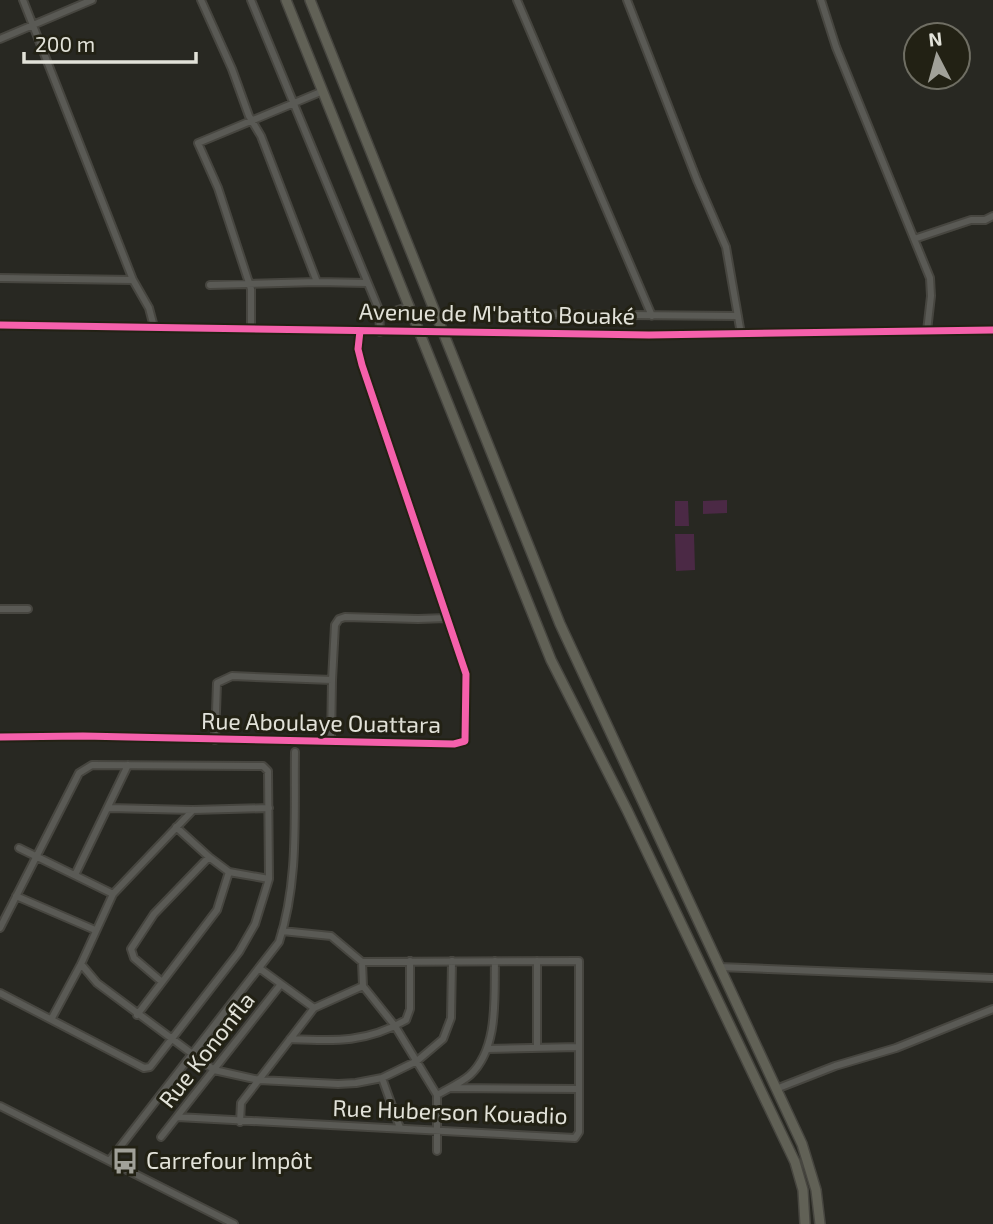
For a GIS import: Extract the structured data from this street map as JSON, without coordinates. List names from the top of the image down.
{
  "streets": {
    "street": [
      "Avenue de M'batto Bouaké",
      "Rue Aboulaye Ouattara",
      "Rue Kononfla",
      "Rue Huberson Kouadio"
    ]
  },
  "crossings": [
    ["Avenue de M'batto Bouaké", "Rue Aboulaye Ouattara"],
    ["Rue Kononfla", "Rue Huberson Kouadio"]
  ],
  "places": {
    "bus stop": ["Carrefour Impôt"]
  },
  "scale_bar": "200 m",
  "north": "top"
}
